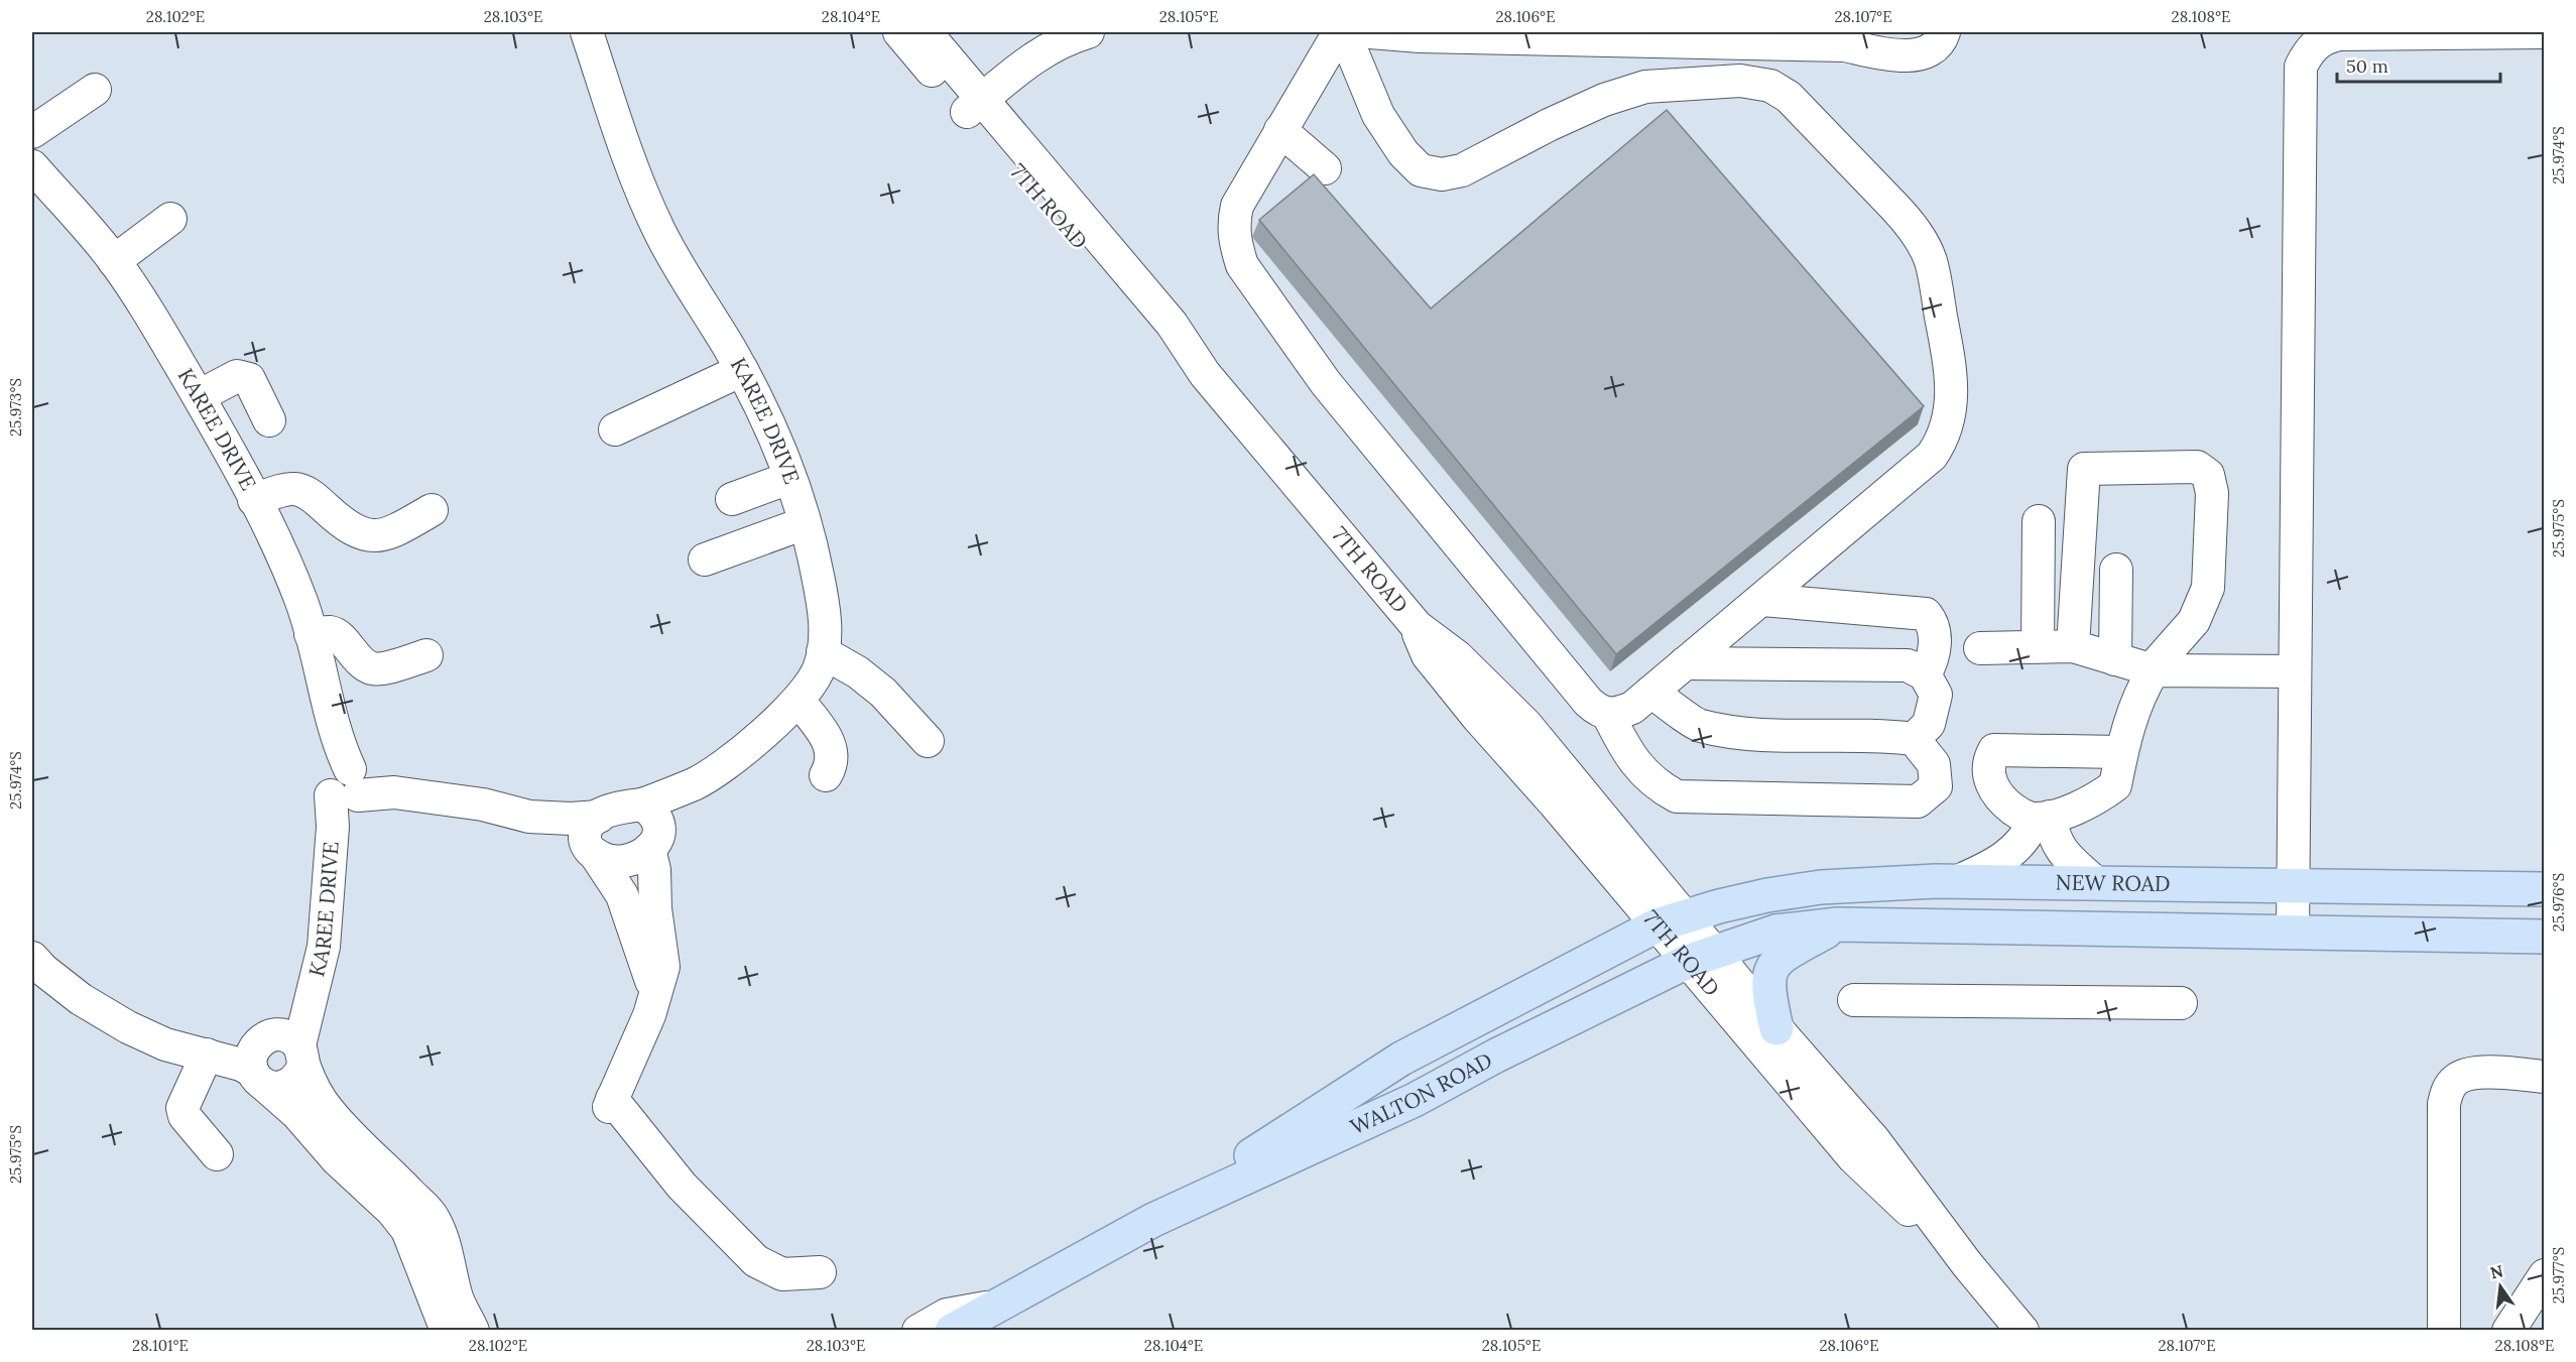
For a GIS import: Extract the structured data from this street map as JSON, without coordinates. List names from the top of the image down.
{
  "streets": {
    "main road": ["NEW ROAD", "WALTON ROAD"],
    "street": ["7TH ROAD", "KAREE DRIVE"]
  },
  "crossings": [
    ["7TH ROAD", "NEW ROAD"],
    ["7TH ROAD", "WALTON ROAD"],
    ["NEW ROAD", "WALTON ROAD"]
  ],
  "scale_bar": "50 m",
  "north": "top",
  "coordinates": [
    "28.102°E",
    "28.103°E",
    "28.104°E",
    "28.105°E",
    "28.106°E",
    "28.107°E",
    "28.108°E",
    "25.974°S",
    "25.973°S",
    "25.975°S",
    "25.976°S",
    "25.977°S",
    "28.101°E"
  ]
}
